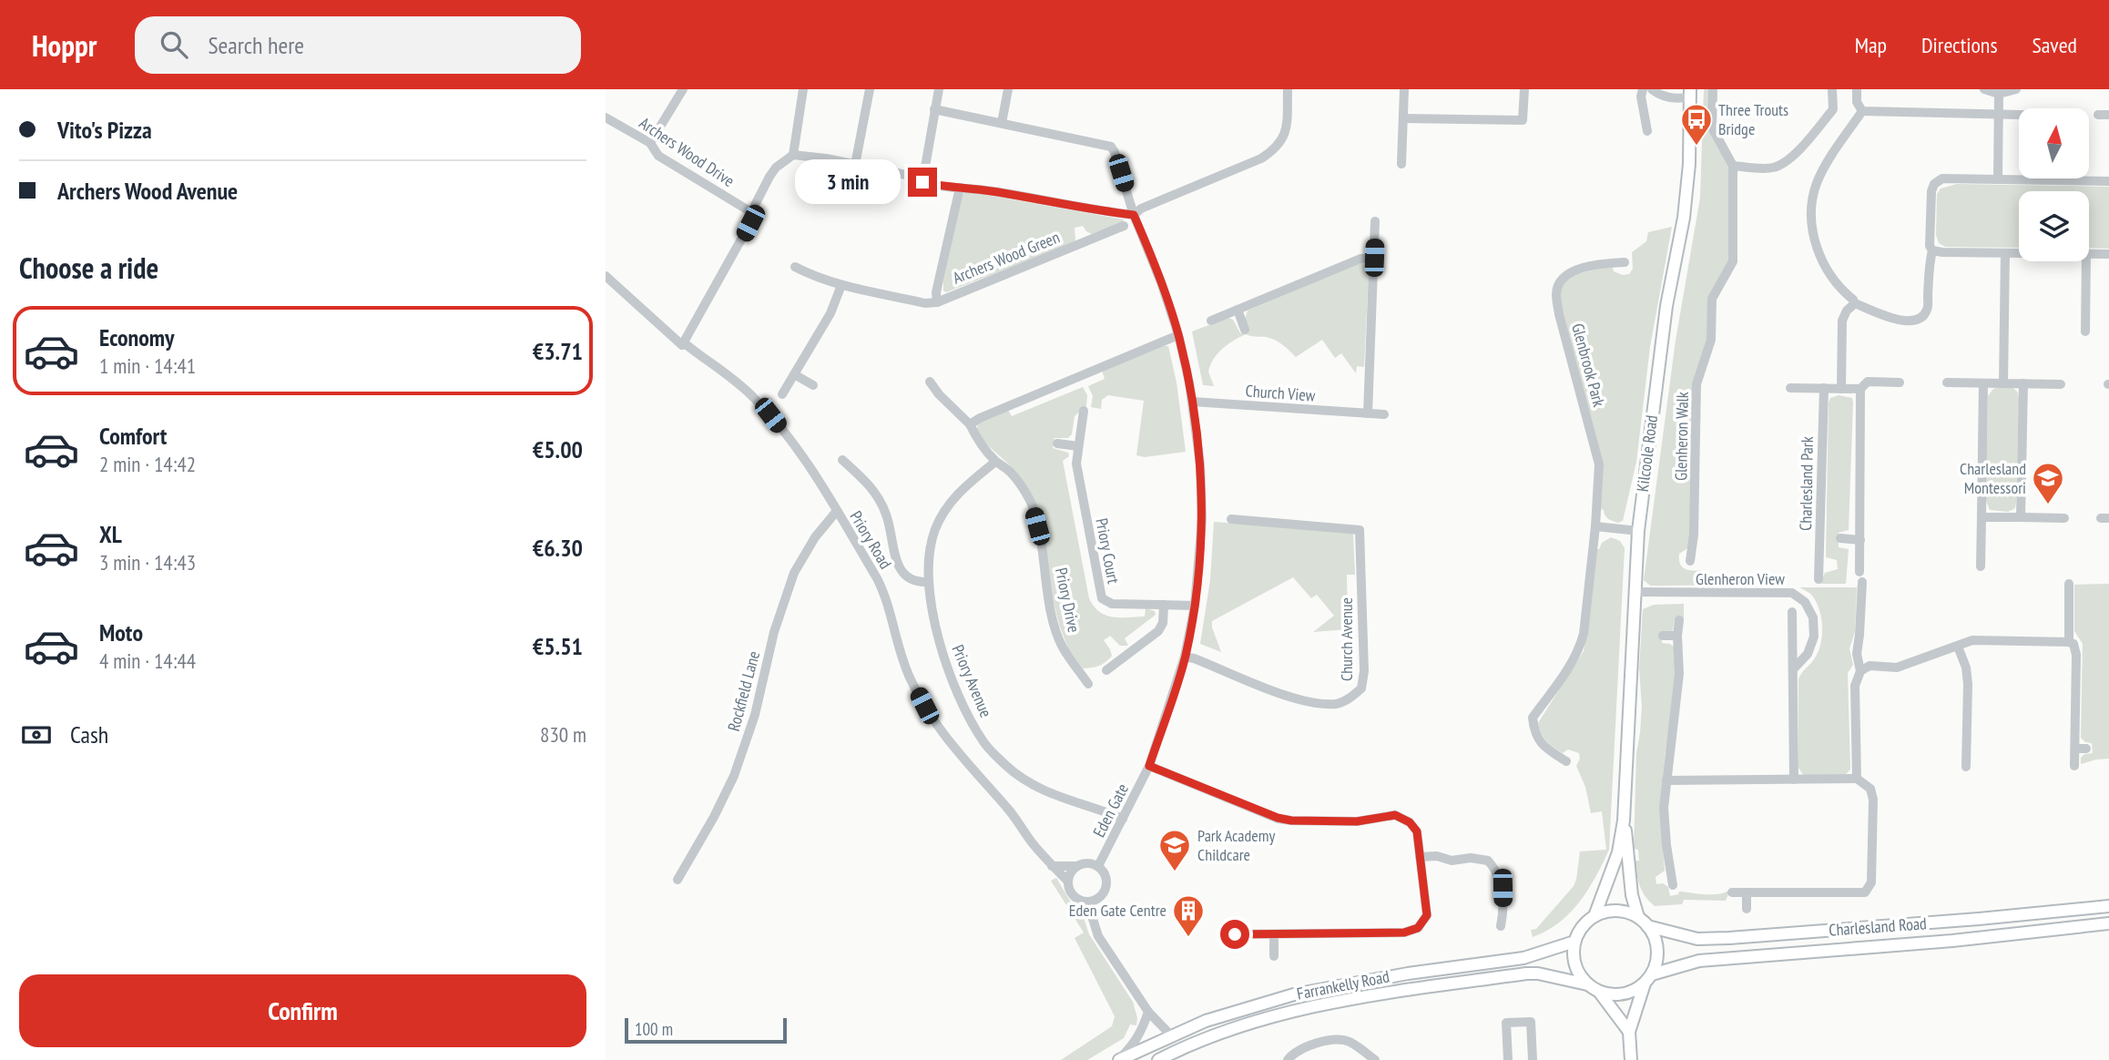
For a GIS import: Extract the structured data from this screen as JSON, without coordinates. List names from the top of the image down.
{
  "streets": {
    "main road": ["Kilcoole Road", "Charlesland Road", "Farrankelly Road"],
    "street": [
      "Archers Wood Drive",
      "Archers Wood Green",
      "Glenbrook Park",
      "Church View",
      "Glenheron Walk",
      "Charlesland Park",
      "Priory Road",
      "Priory Court",
      "Glenheron View",
      "Priory Drive",
      "Church Avenue",
      "Priory Avenue",
      "Rockfield Lane",
      "Eden Gate"
    ]
  },
  "crossings": [
    ["Church View", "Eden Gate"],
    ["Kilcoole Road", "Glenheron View"],
    ["Priory Road", "Rockfield Lane"],
    ["Priory Road", "Eden Gate"],
    ["Priory Court", "Eden Gate"],
    ["Priory Drive", "Priory Avenue"],
    ["Church Avenue", "Eden Gate"],
    ["Priory Avenue", "Eden Gate"],
    ["Charlesland Road", "Farrankelly Road"]
  ],
  "places": {
    "bus stop": ["Three Trouts Bridge"],
    "school or university": ["Charlesland Montessori", "Park Academy Childcare"],
    "building": ["Eden Gate Centre"]
  },
  "scale_bar": "100 m",
  "north": "top",
  "page": {
    "header": "Hoppr",
    "search": "Search here",
    "nav": ["Map", "Directions", "Saved"],
    "banner": ["Vito's Pizza", "Archers Wood Avenue"],
    "bubble": "3 min",
    "heading": "Choose a ride",
    "list": [
      {
        "name": "Economy",
        "note": "1 min · 14:41",
        "value": "€3.71"
      },
      {
        "name": "Comfort",
        "note": "2 min · 14:42",
        "value": "€5.00"
      },
      {
        "name": "XL",
        "note": "3 min · 14:43",
        "value": "€6.30"
      },
      {
        "name": "Moto",
        "note": "4 min · 14:44",
        "value": "€5.51"
      }
    ],
    "pay": ["Cash", "830 m"],
    "buttons": "Confirm",
    "scale": "100 m"
  }
}
